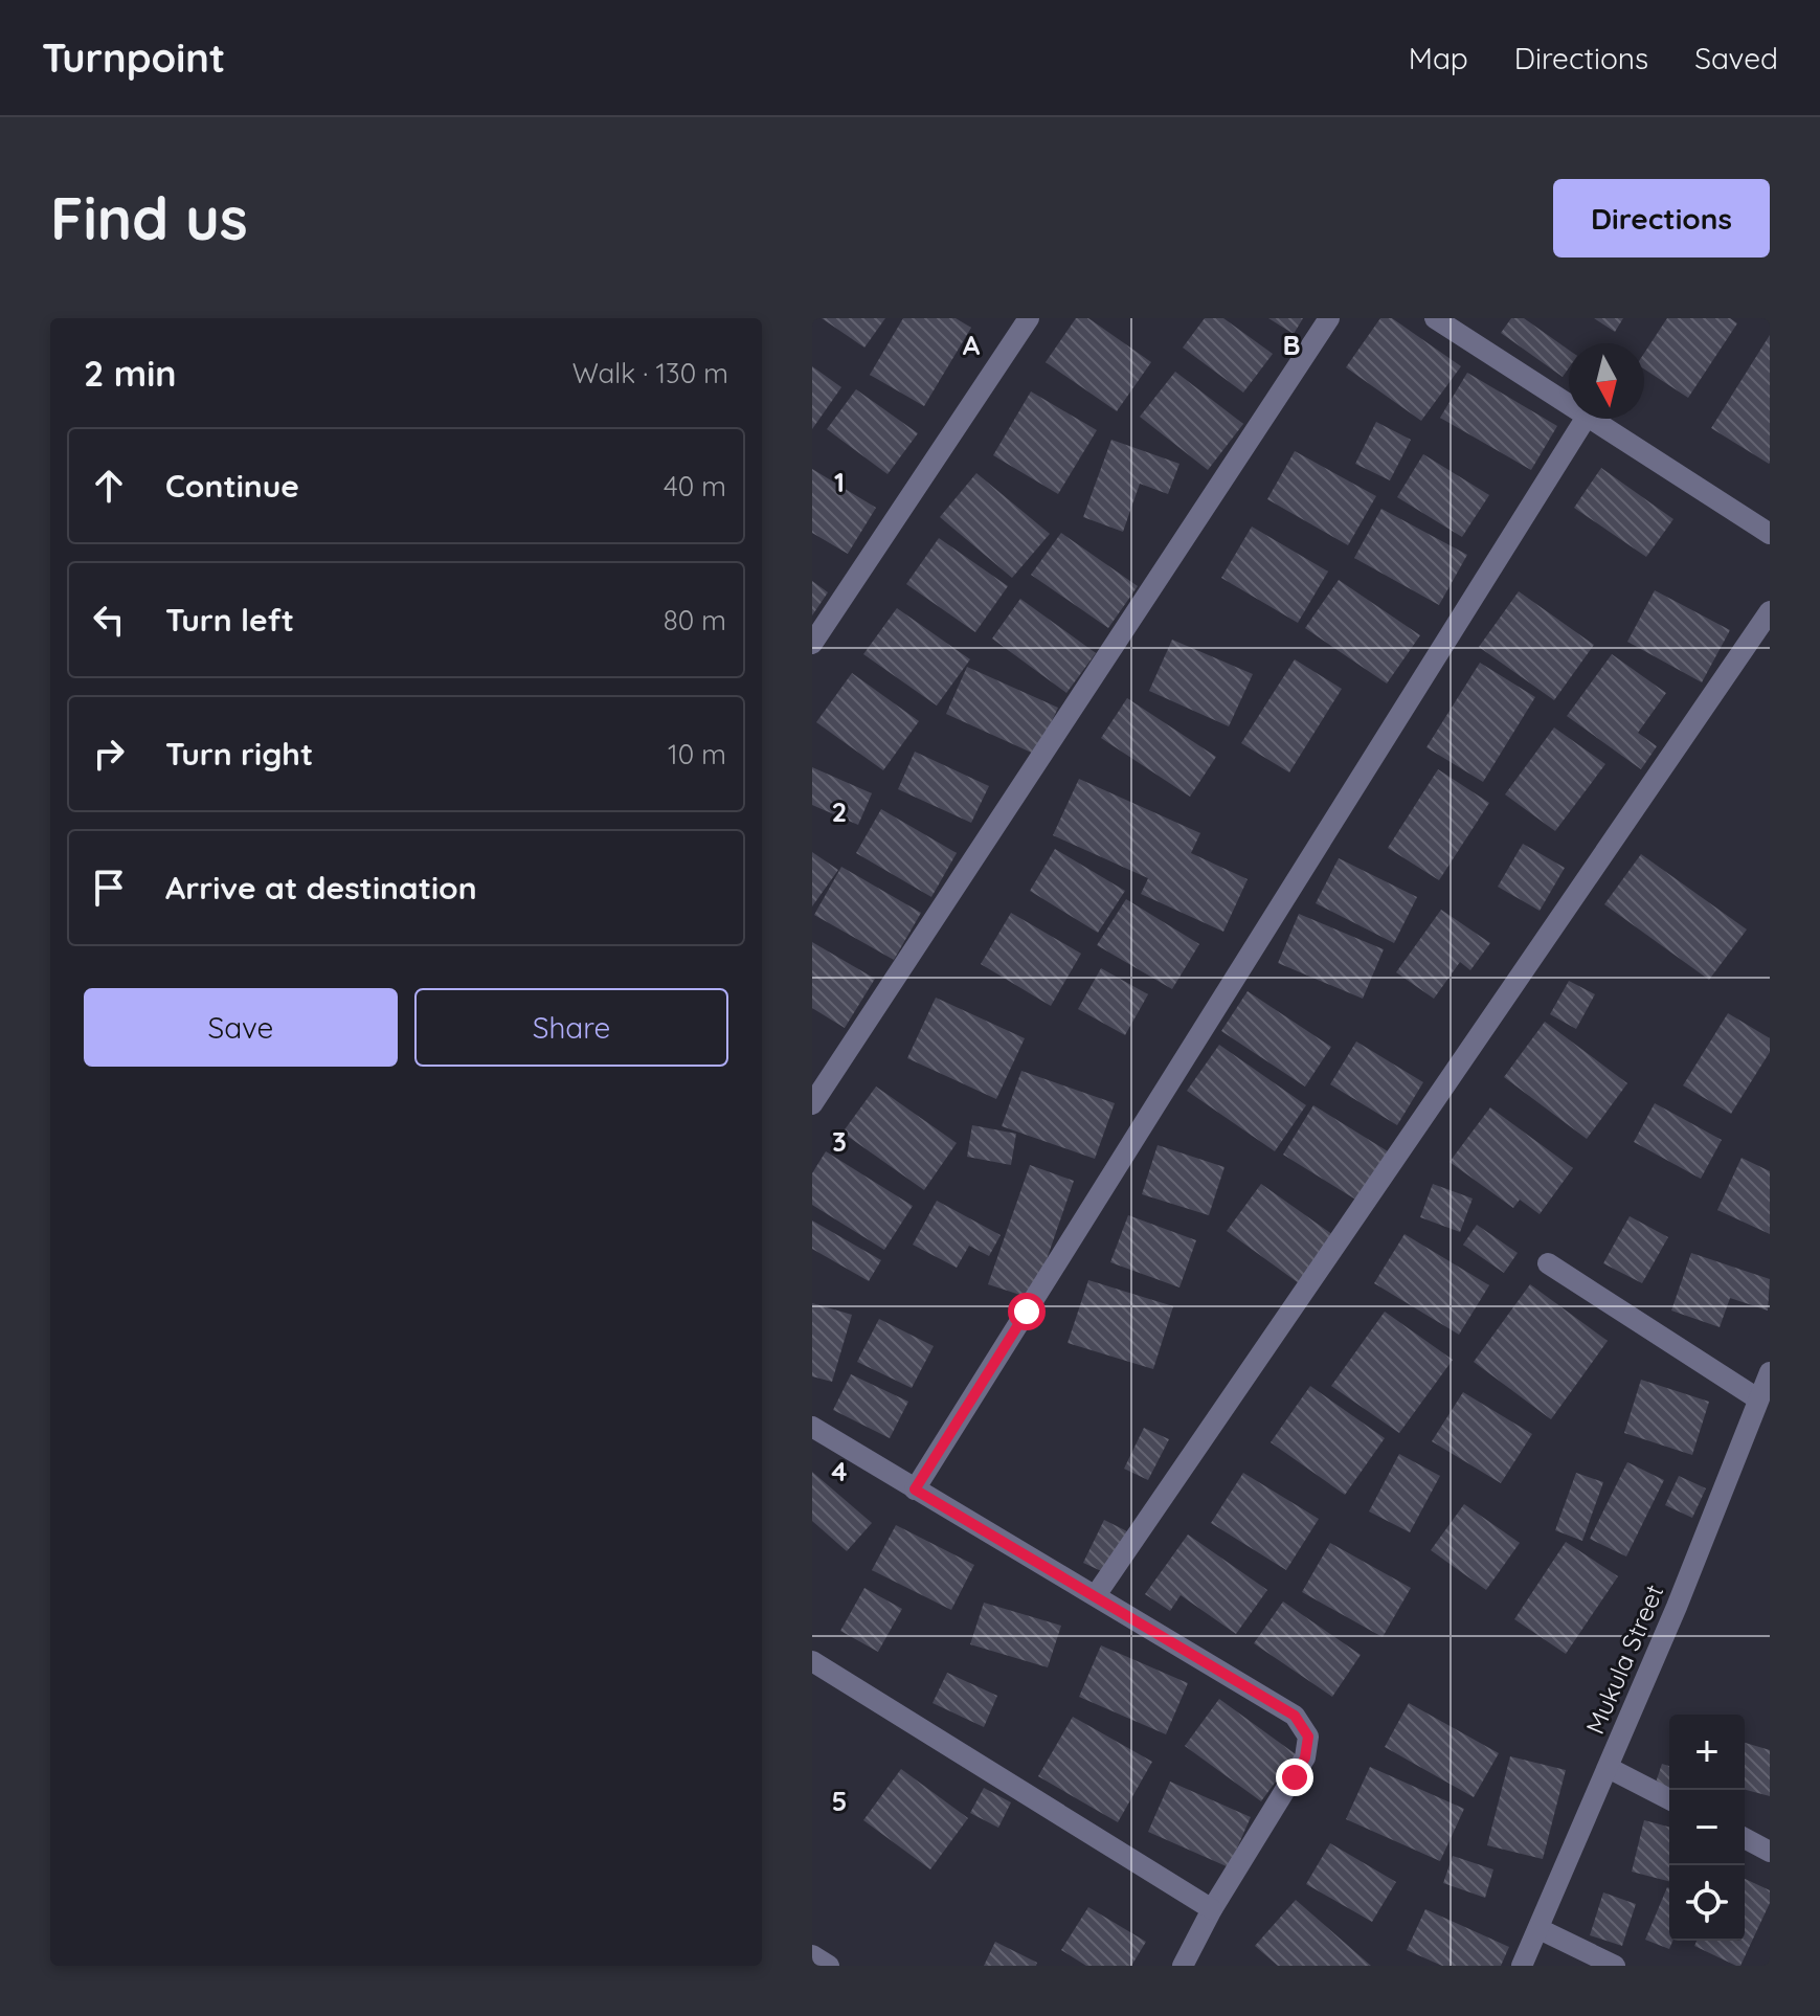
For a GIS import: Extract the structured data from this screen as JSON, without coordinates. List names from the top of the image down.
{
  "streets": {
    "street": ["Mukula Street"]
  },
  "north": "bottom",
  "page": {
    "header": "Turnpoint",
    "nav": ["Map", "Directions", "Saved"],
    "buttons": [
      "Directions",
      ["Save", "Share"]
    ],
    "title": "Find us",
    "heading": ["2 min", "Walk · 130 m"],
    "list": [
      ["Continue", "40 m"],
      ["Turn left", "80 m"],
      ["Turn right", "10 m"],
      "Arrive at destination"
    ],
    "map_buttons": ["+", "−"]
  },
  "grid": {
    "columns": ["A", "B"],
    "rows": [
      "1",
      "2",
      "3",
      "4",
      "5"
    ]
  }
}
